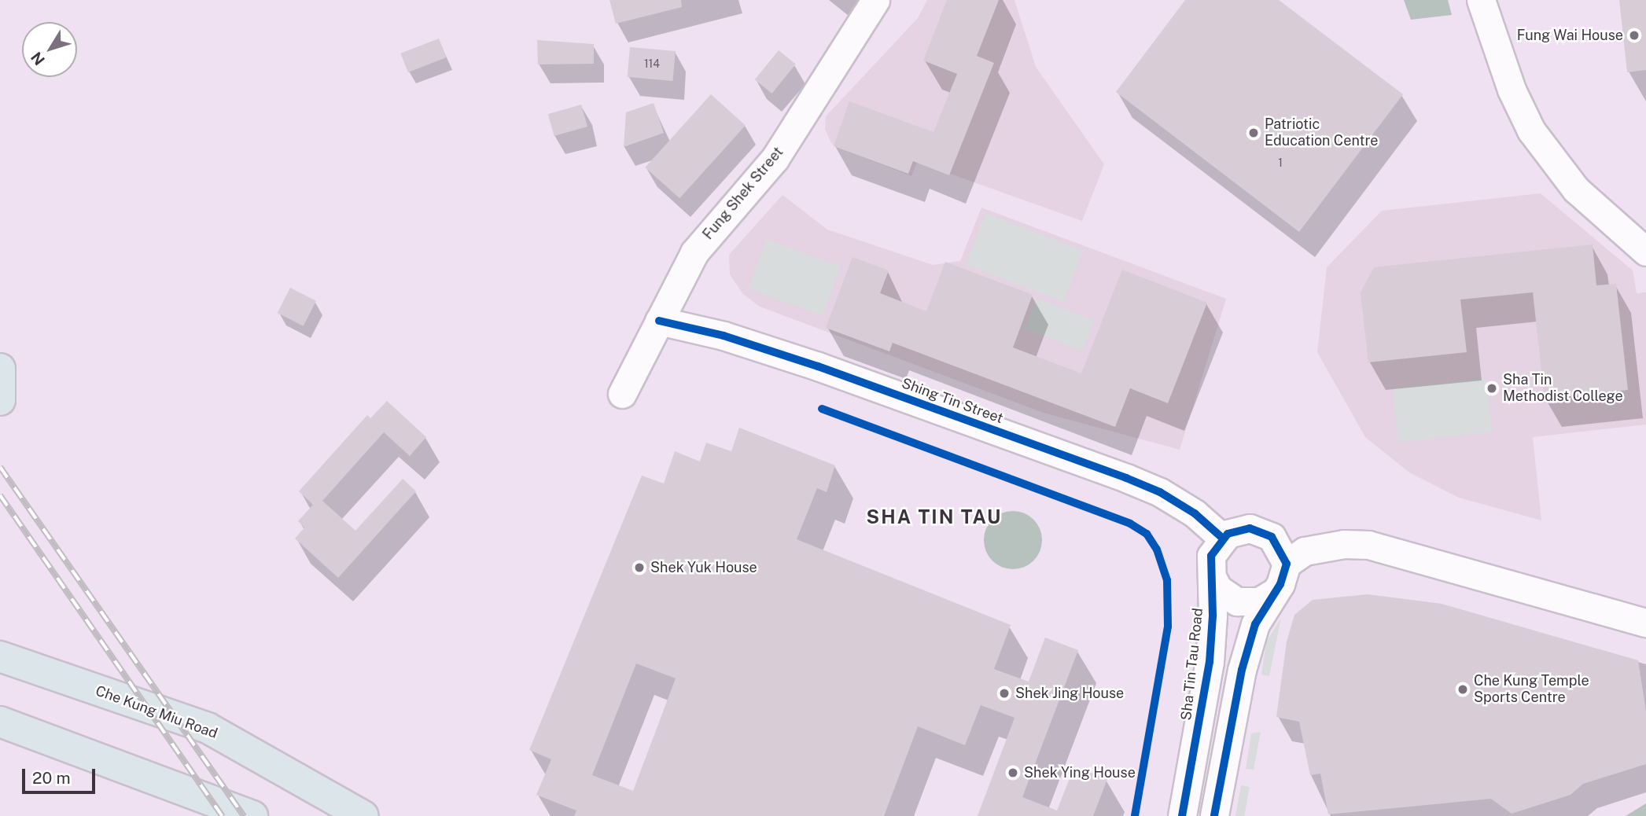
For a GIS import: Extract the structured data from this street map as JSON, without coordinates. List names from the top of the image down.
{
  "streets": {
    "main road": ["Che Kung Miu Road"],
    "street": ["Fung Shek Street", "Shing Tin Street", "Sha Tin Tau Road"]
  },
  "crossings": [
    ["Fung Shek Street", "Shing Tin Street"],
    ["Shing Tin Street", "Sha Tin Tau Road"]
  ],
  "districts": ["SHA TIN TAU"],
  "places": [
    "Fung Wai House",
    "Patriotic Education Centre",
    "Sha Tin Methodist College",
    "Shek Yuk House",
    "Che Kung Temple Sports Centre",
    "Shek Jing House",
    "Shek Ying House"
  ],
  "house_numbers": ["114", "1"],
  "scale_bar": "20 m",
  "north": "bottom left"
}
